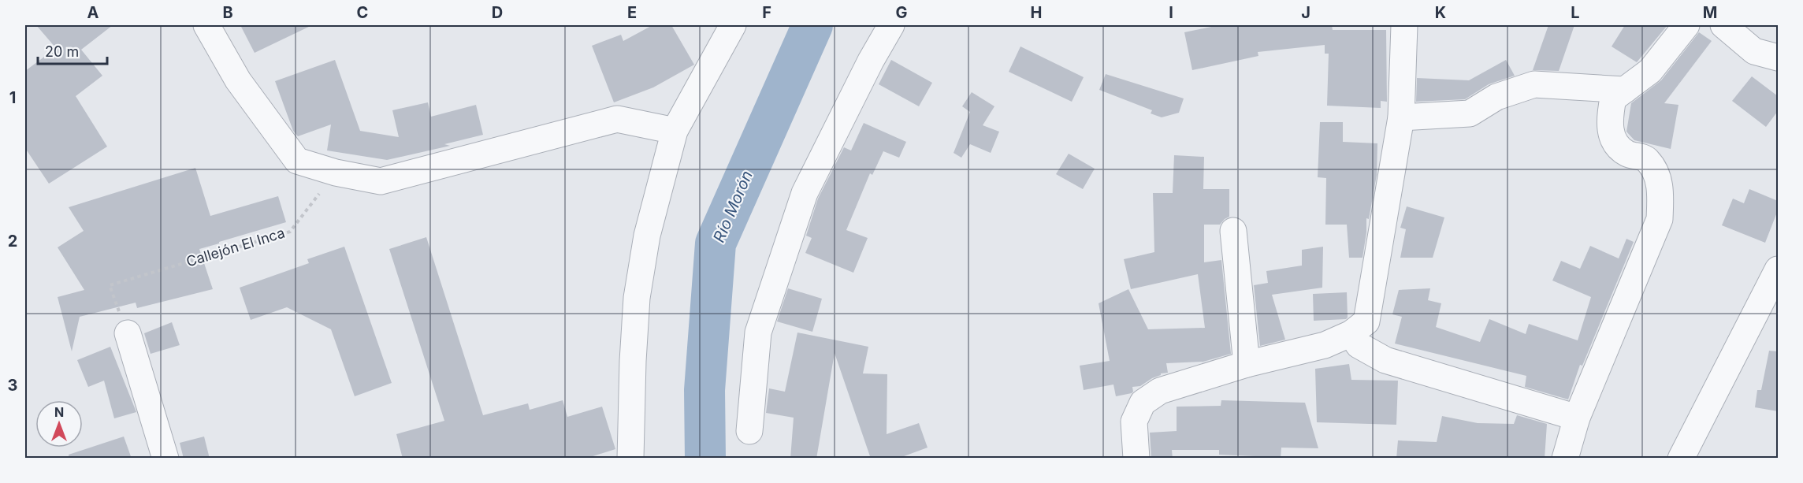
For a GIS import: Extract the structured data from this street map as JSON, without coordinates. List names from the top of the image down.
{
  "streets": {
    "path": ["Callejón El Inca"]
  },
  "water": ["Río Morón"],
  "scale_bar": "20 m",
  "north": "top",
  "grid": {
    "columns": [
      "A",
      "B",
      "C",
      "D",
      "E",
      "F",
      "G",
      "H",
      "I",
      "J",
      "K",
      "L",
      "M"
    ],
    "rows": ["1", "2", "3"]
  }
}
